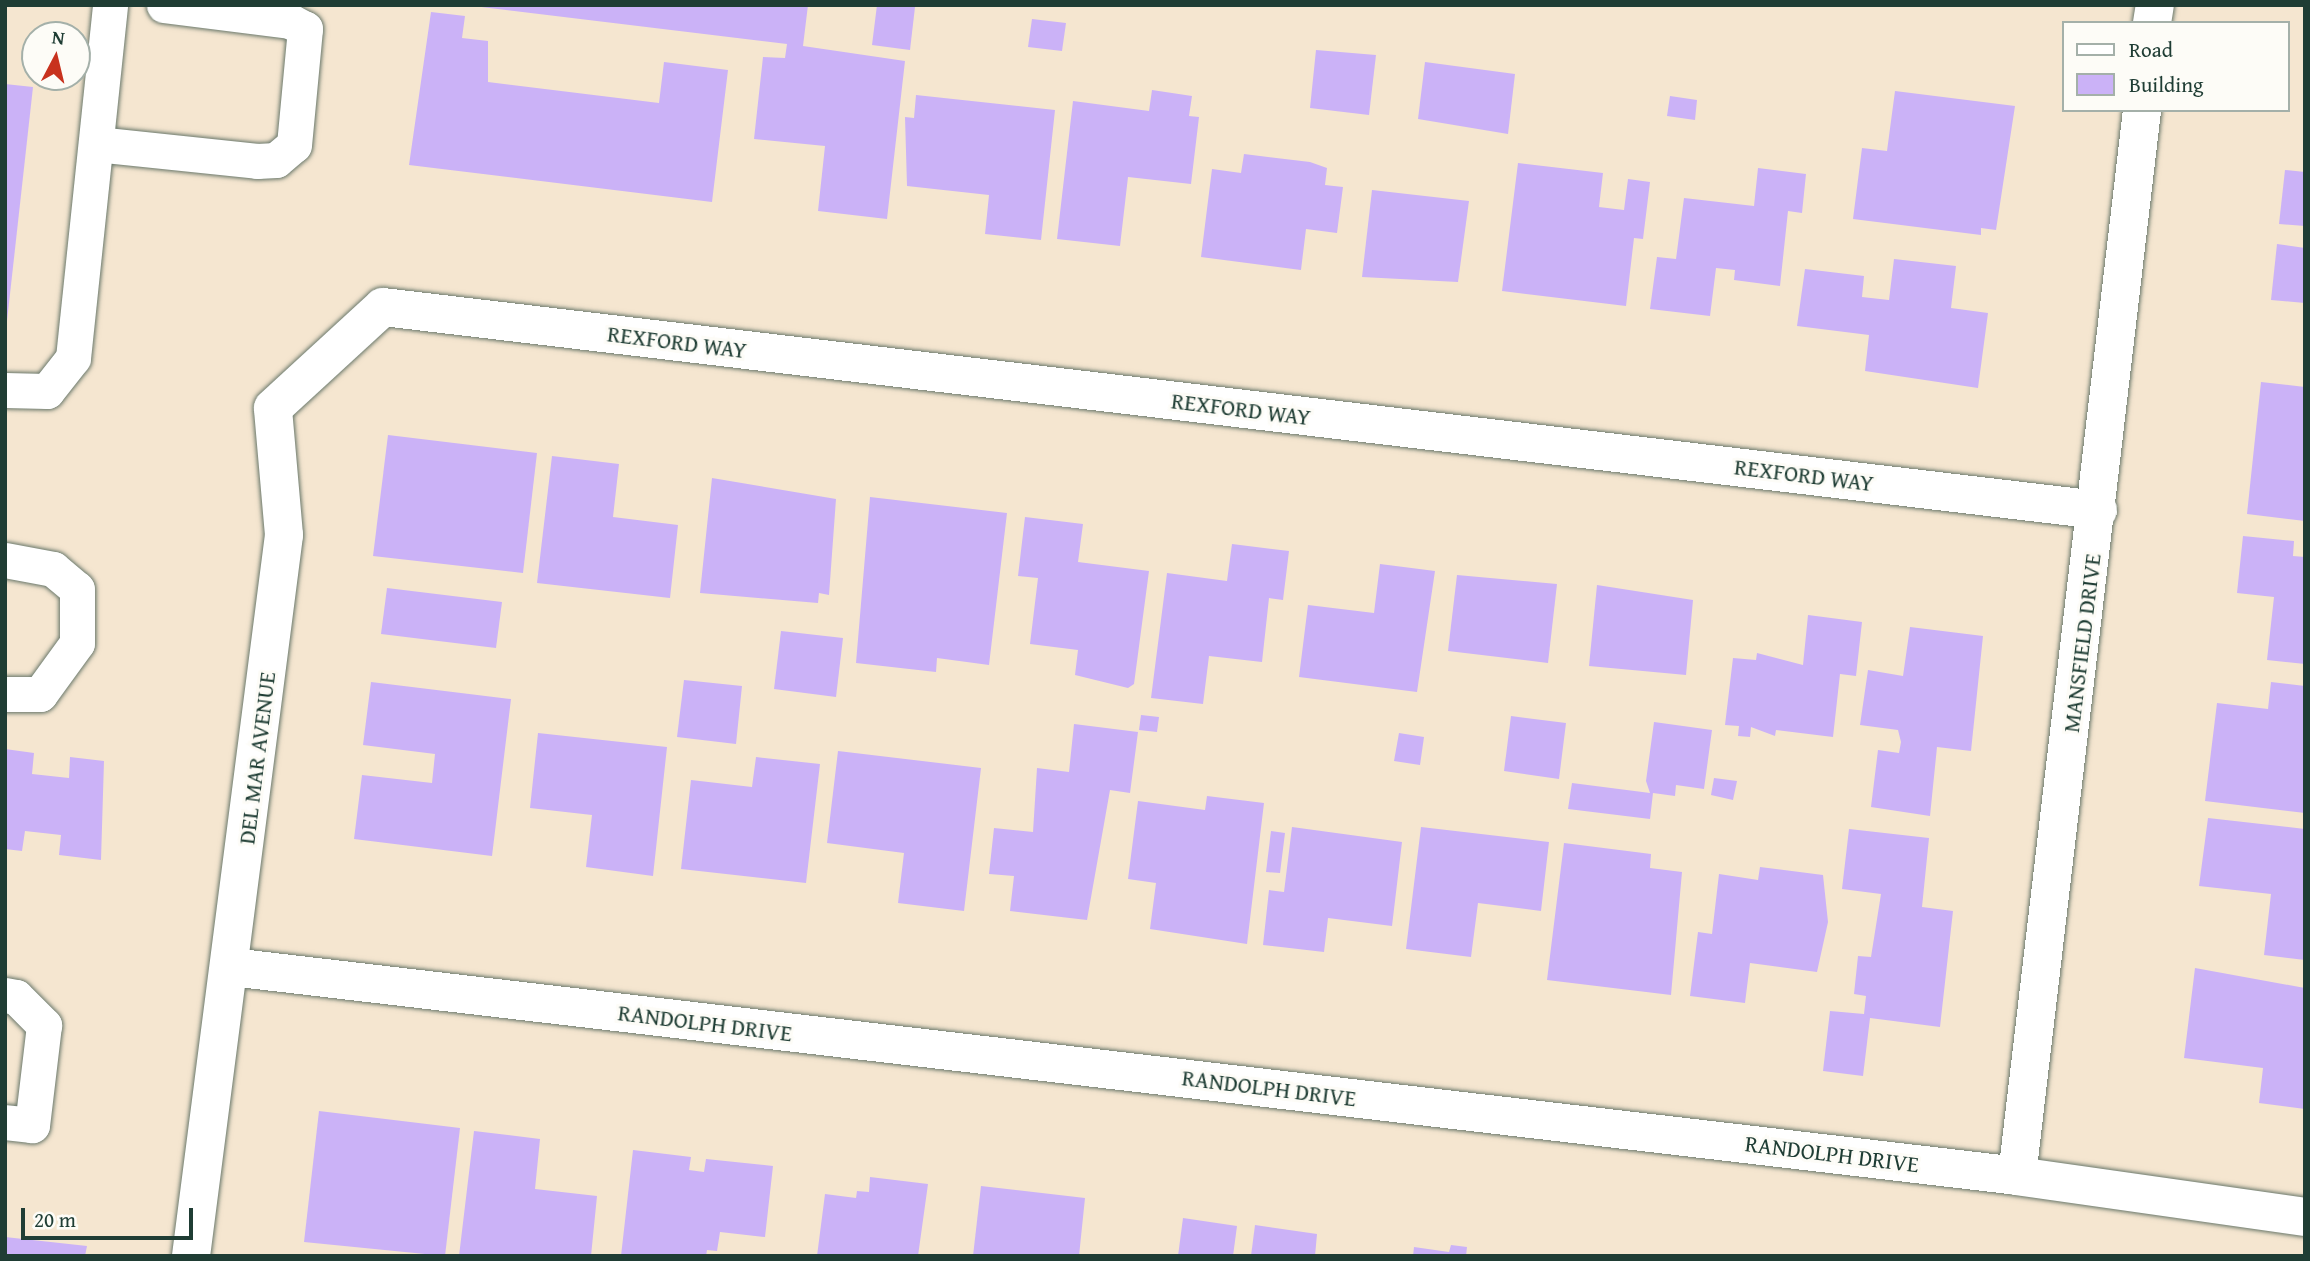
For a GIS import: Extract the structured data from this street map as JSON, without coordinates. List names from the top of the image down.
{
  "streets": {
    "street": [
      "REXFORD WAY",
      "MANSFIELD DRIVE",
      "DEL MAR AVENUE",
      "RANDOLPH DRIVE"
    ]
  },
  "crossings": [
    ["REXFORD WAY", "MANSFIELD DRIVE"],
    ["REXFORD WAY", "DEL MAR AVENUE"],
    ["MANSFIELD DRIVE", "RANDOLPH DRIVE"],
    ["DEL MAR AVENUE", "RANDOLPH DRIVE"]
  ],
  "legend": ["Road", "Building"],
  "scale_bar": "20 m",
  "north": "top"
}
